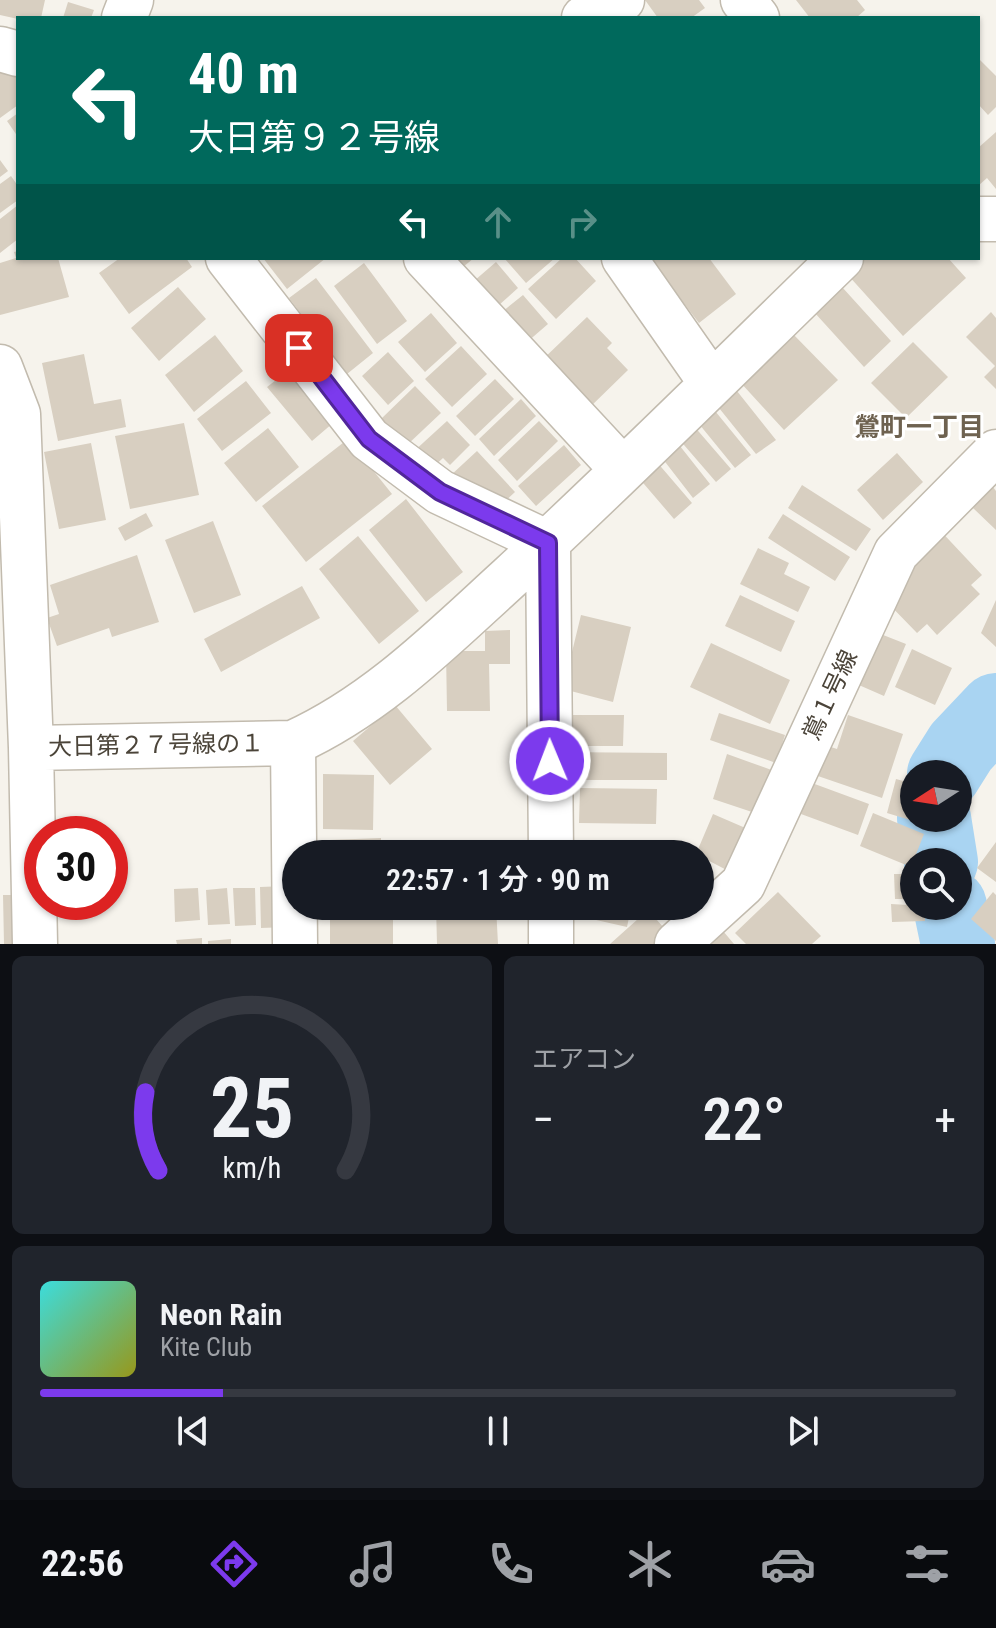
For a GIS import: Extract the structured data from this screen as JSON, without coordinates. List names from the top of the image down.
{
  "streets": {
    "street": ["鴬１号線", "大日第２７号線の１"]
  },
  "districts": ["鶯町一丁目"],
  "north": "left",
  "page": {
    "turn": ["40 m", "大日第９２号線"],
    "limit": "30",
    "trip": "22:57 · 1 分 · 90 m",
    "tile": "エアコン",
    "heat": ["−", "22°", "+"],
    "song": ["Neon Rain", "Kite Club"],
    "tabs": "22:56",
    "gauge": ["25", "km/h"]
  }
}
